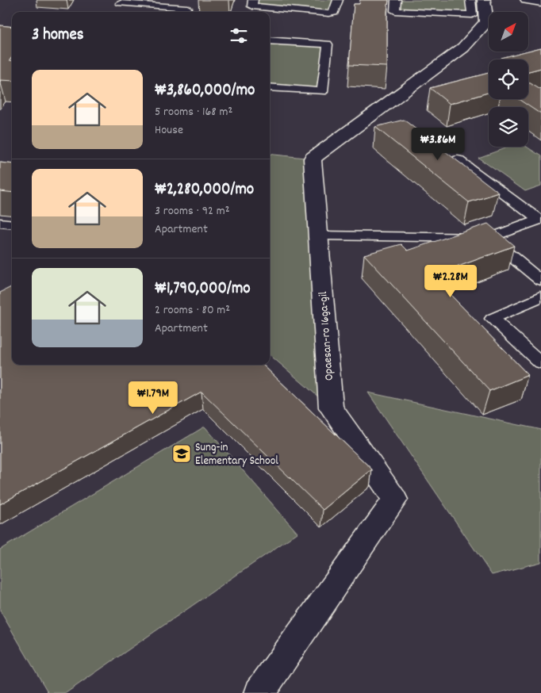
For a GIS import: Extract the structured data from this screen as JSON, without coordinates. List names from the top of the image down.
{
  "streets": {
    "street": ["Opaesan-ro 16ga-gil"]
  },
  "places": {
    "school or university": ["Sung-in Elementary School"]
  },
  "north": "top right",
  "page": {
    "heading": "3 homes",
    "list": [
      {
        "name": "₩3,860,000/mo",
        "note": "5 rooms · 168 m² · House"
      },
      {
        "name": "₩2,280,000/mo",
        "note": "3 rooms · 92 m² · Apartment"
      },
      {
        "name": "₩1,790,000/mo",
        "note": "2 rooms · 80 m² · Apartment"
      }
    ],
    "price": ["₩3.86M", "₩2.28M", "₩1.79M"]
  }
}
